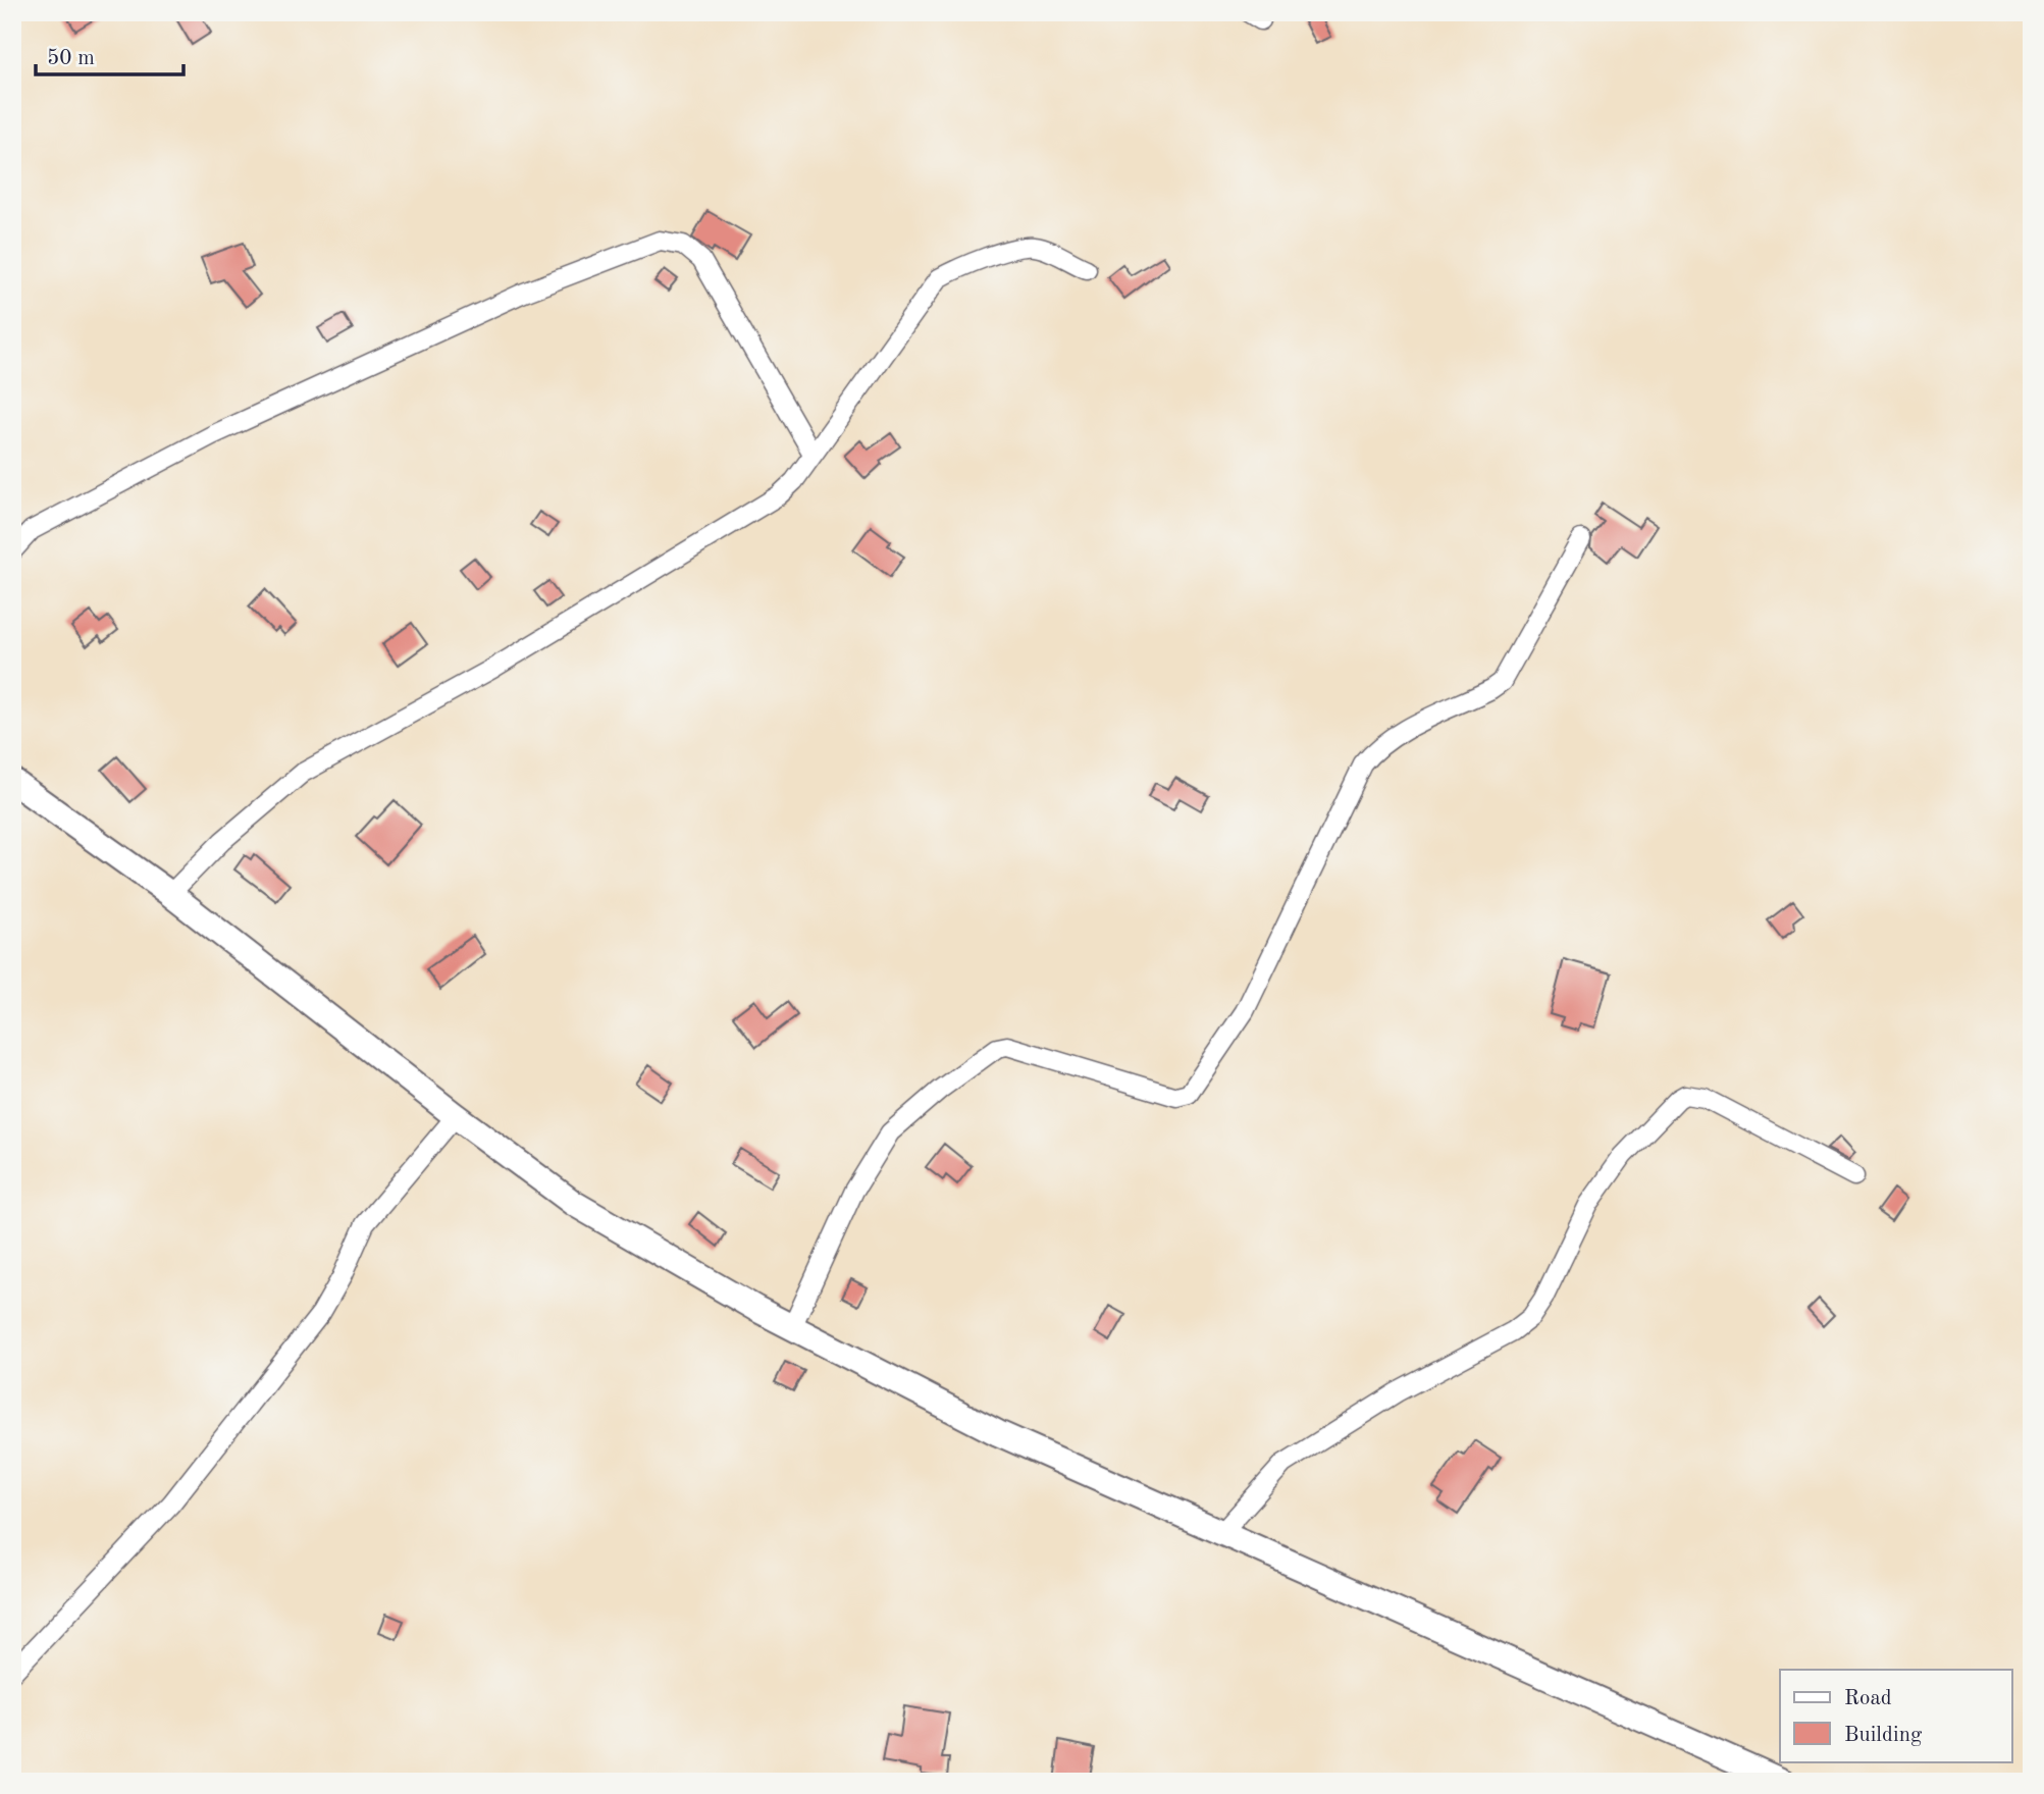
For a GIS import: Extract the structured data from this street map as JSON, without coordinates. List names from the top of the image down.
{
  "legend": ["Road", "Building"],
  "scale_bar": "50 m"
}
